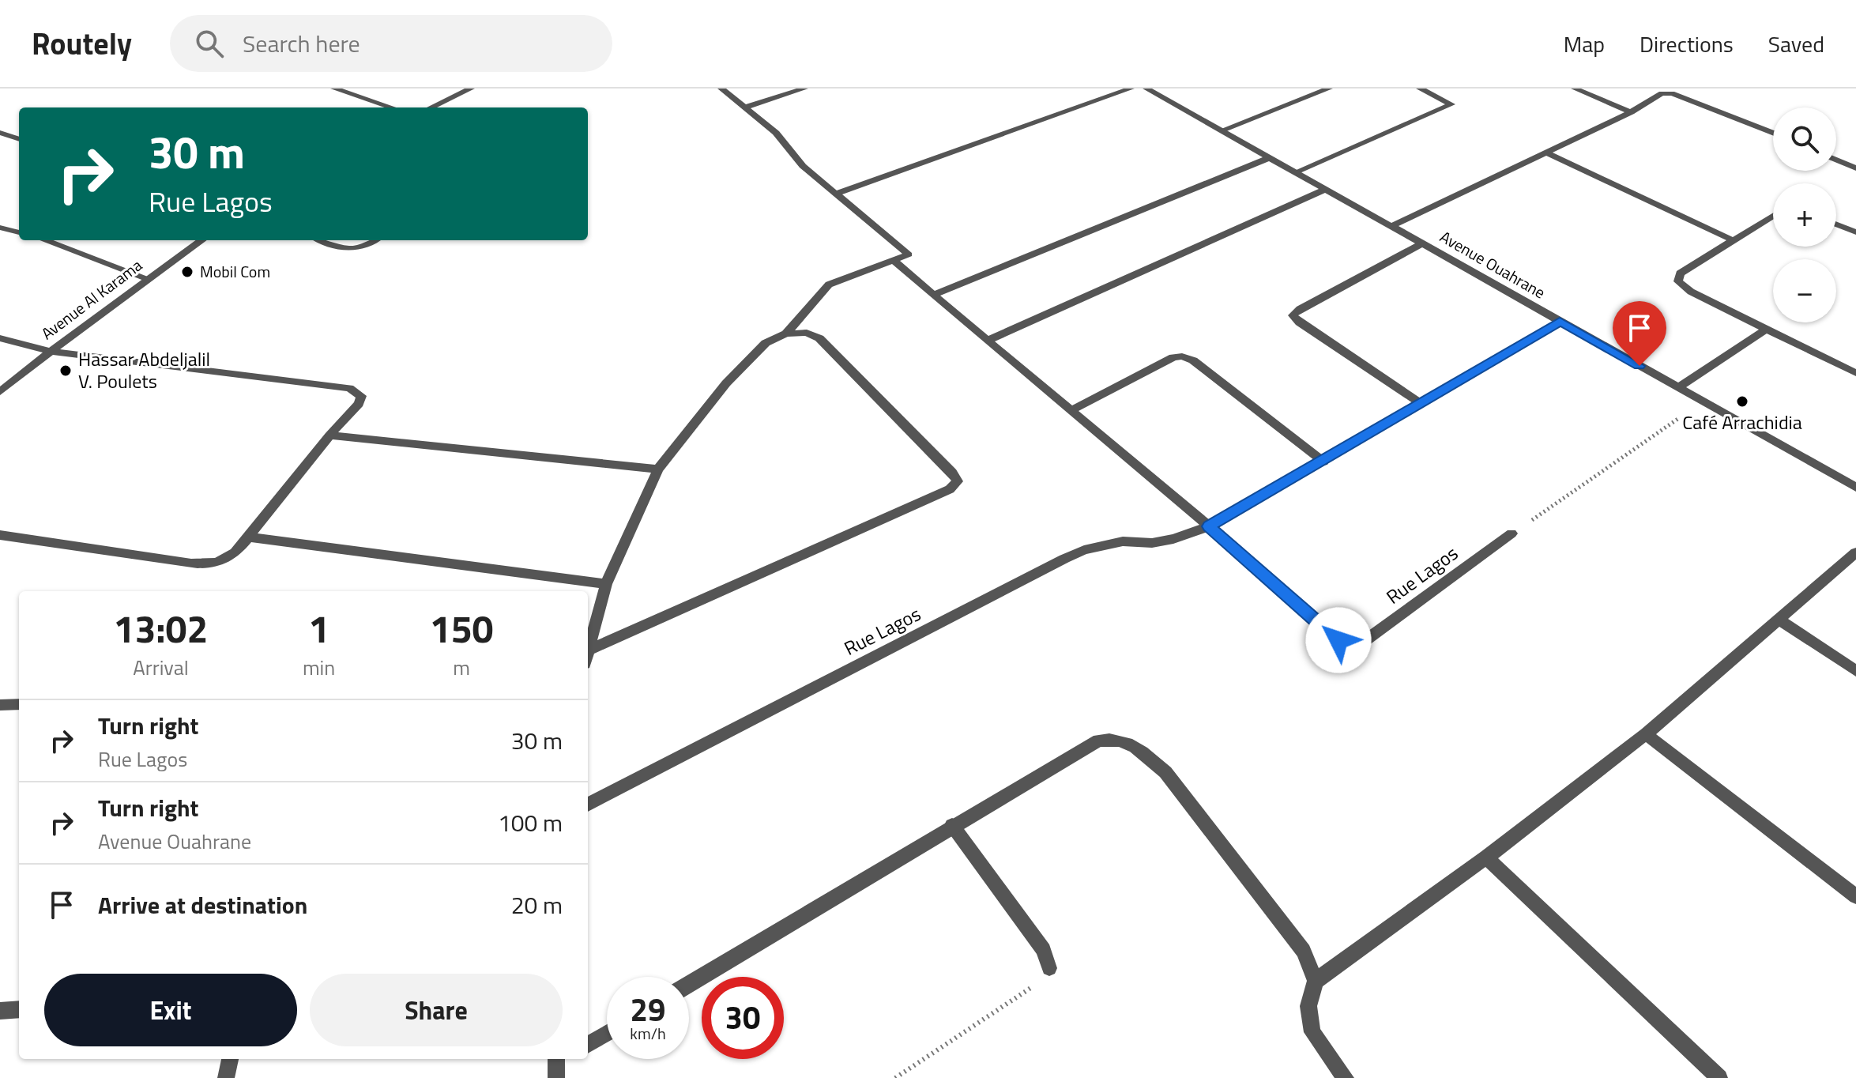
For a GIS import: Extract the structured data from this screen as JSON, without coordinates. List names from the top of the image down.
{
  "streets": {
    "street": ["Avenue Ouahrane", "Avenue Al Karama", "Rue Lagos"]
  },
  "crossings": [
    ["Avenue Ouahrane", "Rue Lagos"]
  ],
  "places": ["Mobil Com", "Hassar Abdeljalil V. Poulets", "Café Arrachidia"],
  "page": {
    "header": "Routely",
    "search": "Search here",
    "nav": ["Map", "Directions", "Saved"],
    "map_buttons": ["+", "−"],
    "turn": ["30 m", "Rue Lagos"],
    "eta": [
      "13:02",
      "Arrival",
      "1",
      "min",
      "150",
      "m"
    ],
    "list": [
      {
        "name": "Turn right",
        "note": "Rue Lagos",
        "value": "30 m"
      },
      {
        "name": "Turn right",
        "note": "Avenue Ouahrane",
        "value": "100 m"
      },
      {
        "name": "Arrive at destination",
        "value": "20 m"
      }
    ],
    "buttons": ["Exit", "Share"],
    "speed": "29 km/h",
    "limit": "30"
  }
}
